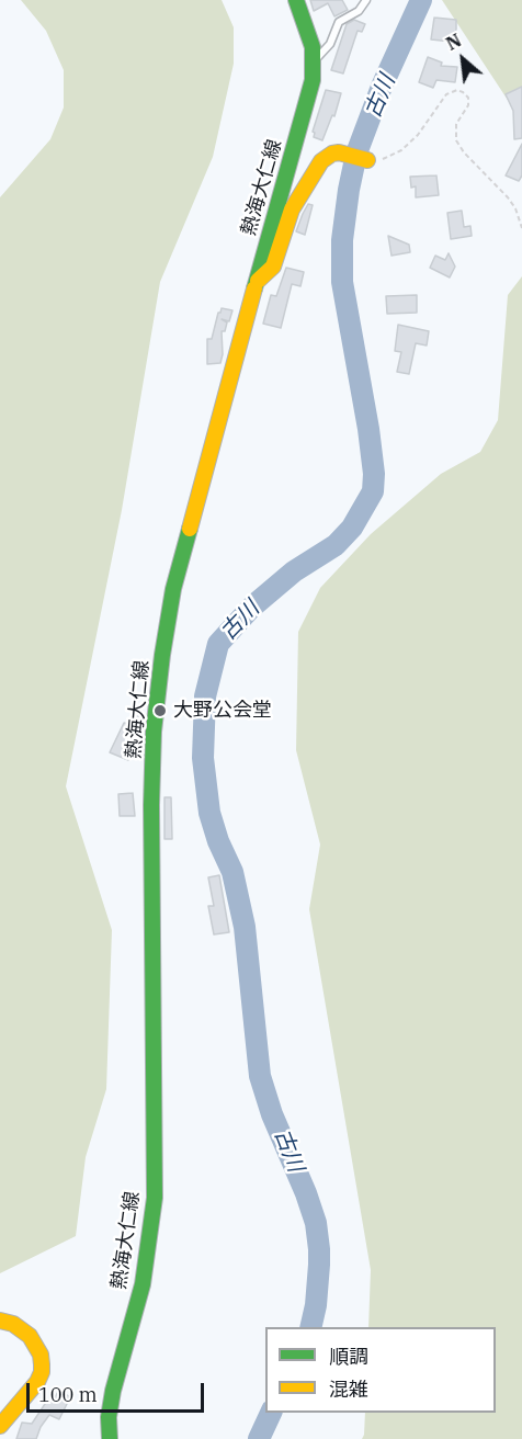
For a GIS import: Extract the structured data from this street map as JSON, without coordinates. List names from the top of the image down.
{
  "streets": {
    "main road": ["熱海大仁線"]
  },
  "water": ["古川"],
  "places": ["大野公会堂"],
  "legend": ["順調", "混雑"],
  "scale_bar": "100 m",
  "north": "top left"
}
